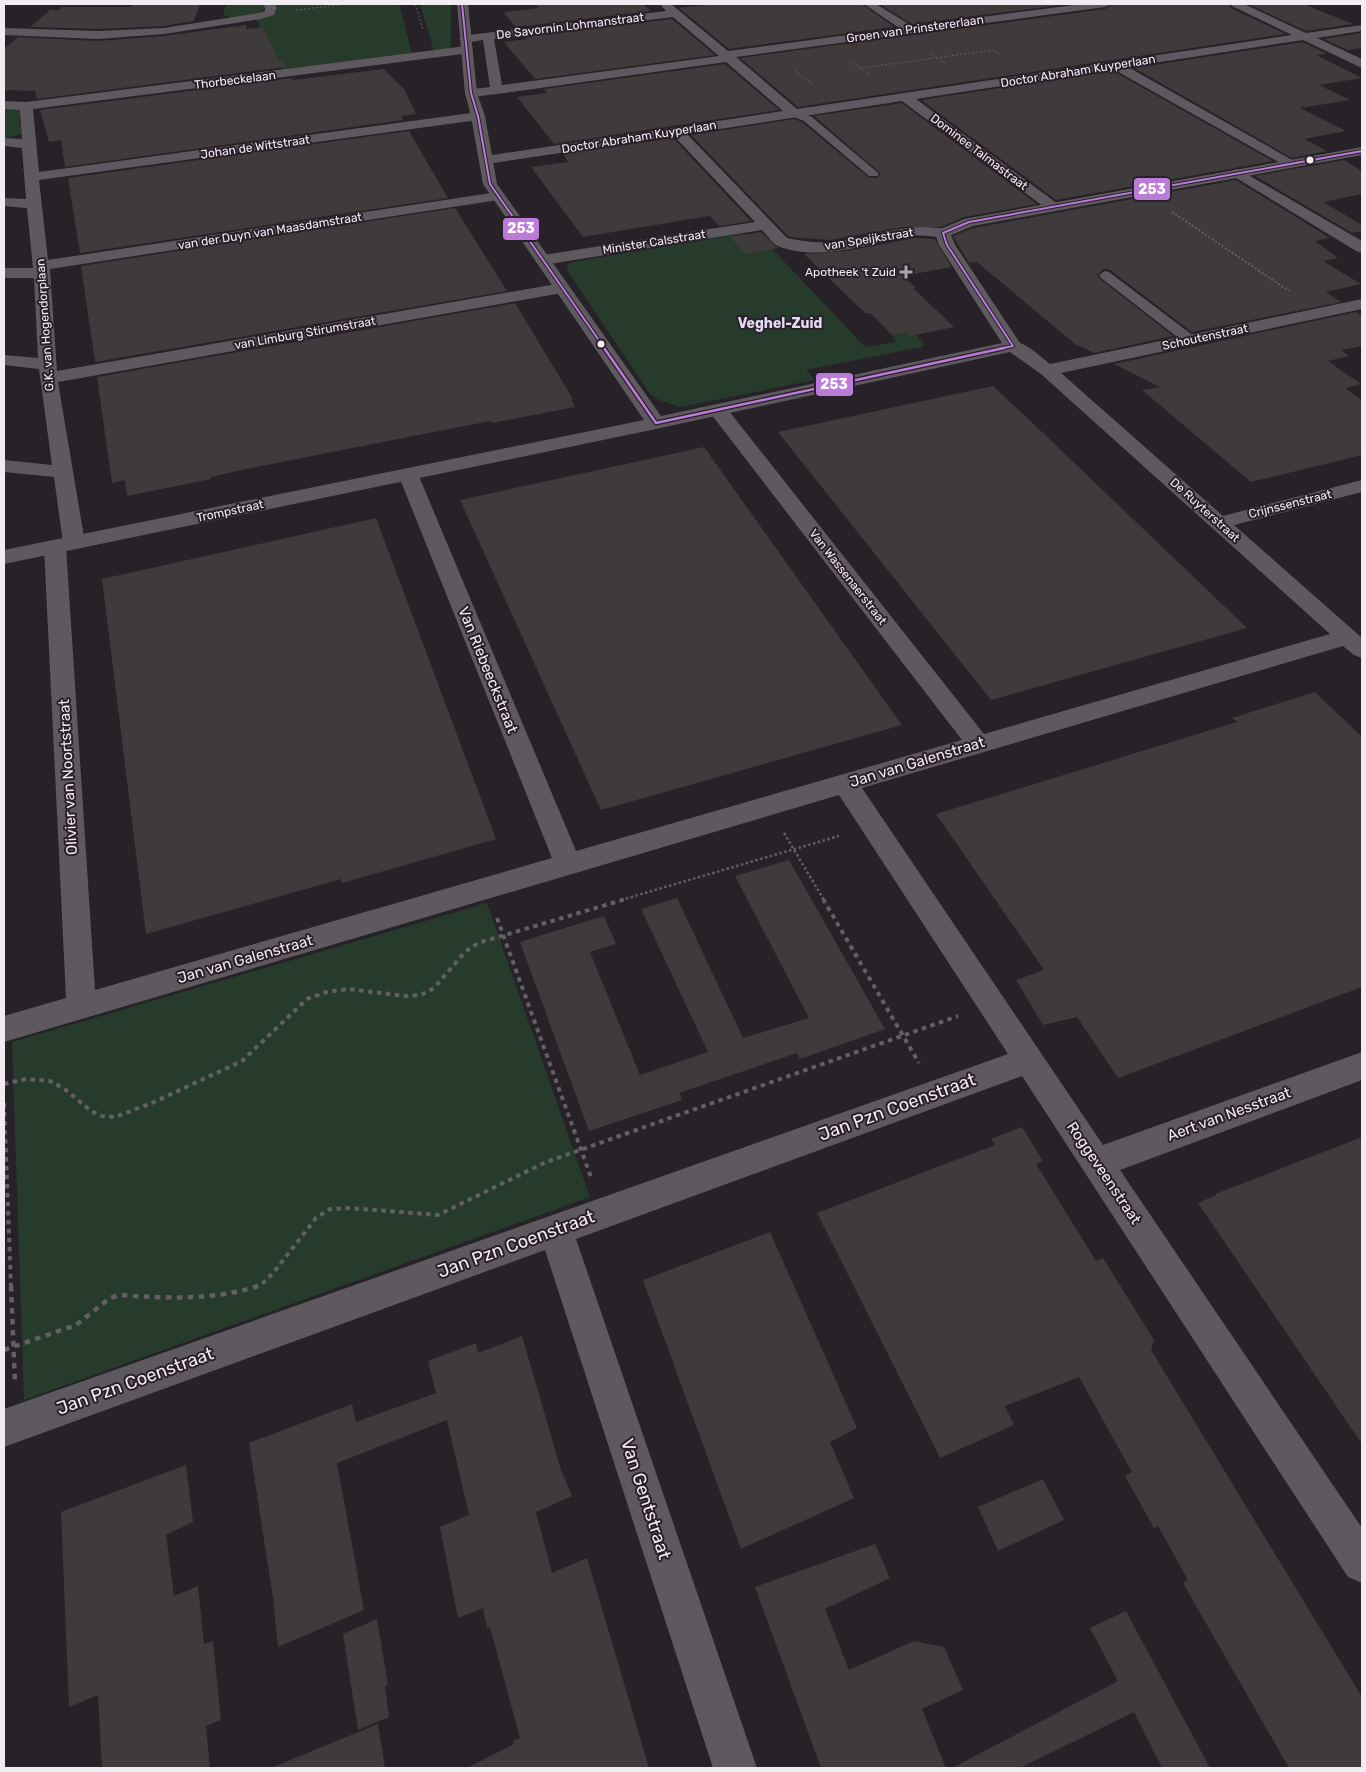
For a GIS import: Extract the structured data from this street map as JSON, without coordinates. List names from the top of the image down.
{
  "streets": {
    "street": [
      "De Savornin Lohmanstraat",
      "Groen van Prinstererlaan",
      "Doctor Abraham Kuyperlaan",
      "Thorbeckelaan",
      "Johan de Wittstraat",
      "Dominee Talmastraat",
      "van der Duyn van Maasdamstraat",
      "van Speijkstraat",
      "Minister Calsstraat",
      "G.K. van Hogendorplaan",
      "van Limburg Stirumstraat",
      "Schoutenstraat",
      "Crijnssenstraat",
      "De Ruyterstraat",
      "Trompstraat",
      "Van Wassenaerstraat",
      "Van Riebeeckstraat",
      "Jan van Galenstraat",
      "Olivier van Noortstraat",
      "Jan Pzn Coenstraat",
      "Aert van Nesstraat",
      "Roggeveenstraat",
      "Van Gentstraat"
    ]
  },
  "crossings": [
    ["De Savornin Lohmanstraat", "Thorbeckelaan"],
    ["Doctor Abraham Kuyperlaan", "Dominee Talmastraat"],
    ["Doctor Abraham Kuyperlaan", "van Speijkstraat"],
    ["Thorbeckelaan", "G.K. van Hogendorplaan"],
    ["Johan de Wittstraat", "G.K. van Hogendorplaan"],
    ["Dominee Talmastraat", "van Speijkstraat"],
    ["van der Duyn van Maasdamstraat", "G.K. van Hogendorplaan"],
    ["van Speijkstraat", "Minister Calsstraat"],
    ["G.K. van Hogendorplaan", "van Limburg Stirumstraat"],
    ["G.K. van Hogendorplaan", "Trompstraat"],
    ["G.K. van Hogendorplaan", "Olivier van Noortstraat"],
    ["Schoutenstraat", "De Ruyterstraat"],
    ["Crijnssenstraat", "De Ruyterstraat"],
    ["De Ruyterstraat", "Trompstraat"],
    ["De Ruyterstraat", "Jan van Galenstraat"],
    ["Trompstraat", "Van Wassenaerstraat"],
    ["Trompstraat", "Van Riebeeckstraat"],
    ["Trompstraat", "Olivier van Noortstraat"],
    ["Van Wassenaerstraat", "Jan van Galenstraat"],
    ["Van Riebeeckstraat", "Jan van Galenstraat"],
    ["Jan van Galenstraat", "Olivier van Noortstraat"],
    ["Jan van Galenstraat", "Roggeveenstraat"],
    ["Jan Pzn Coenstraat", "Roggeveenstraat"],
    ["Jan Pzn Coenstraat", "Van Gentstraat"],
    ["Aert van Nesstraat", "Roggeveenstraat"]
  ],
  "districts": ["Veghel-Zuid"],
  "places": {
    "health": ["Apotheek 't Zuid"]
  },
  "lines": ["transit line 253"]
}
